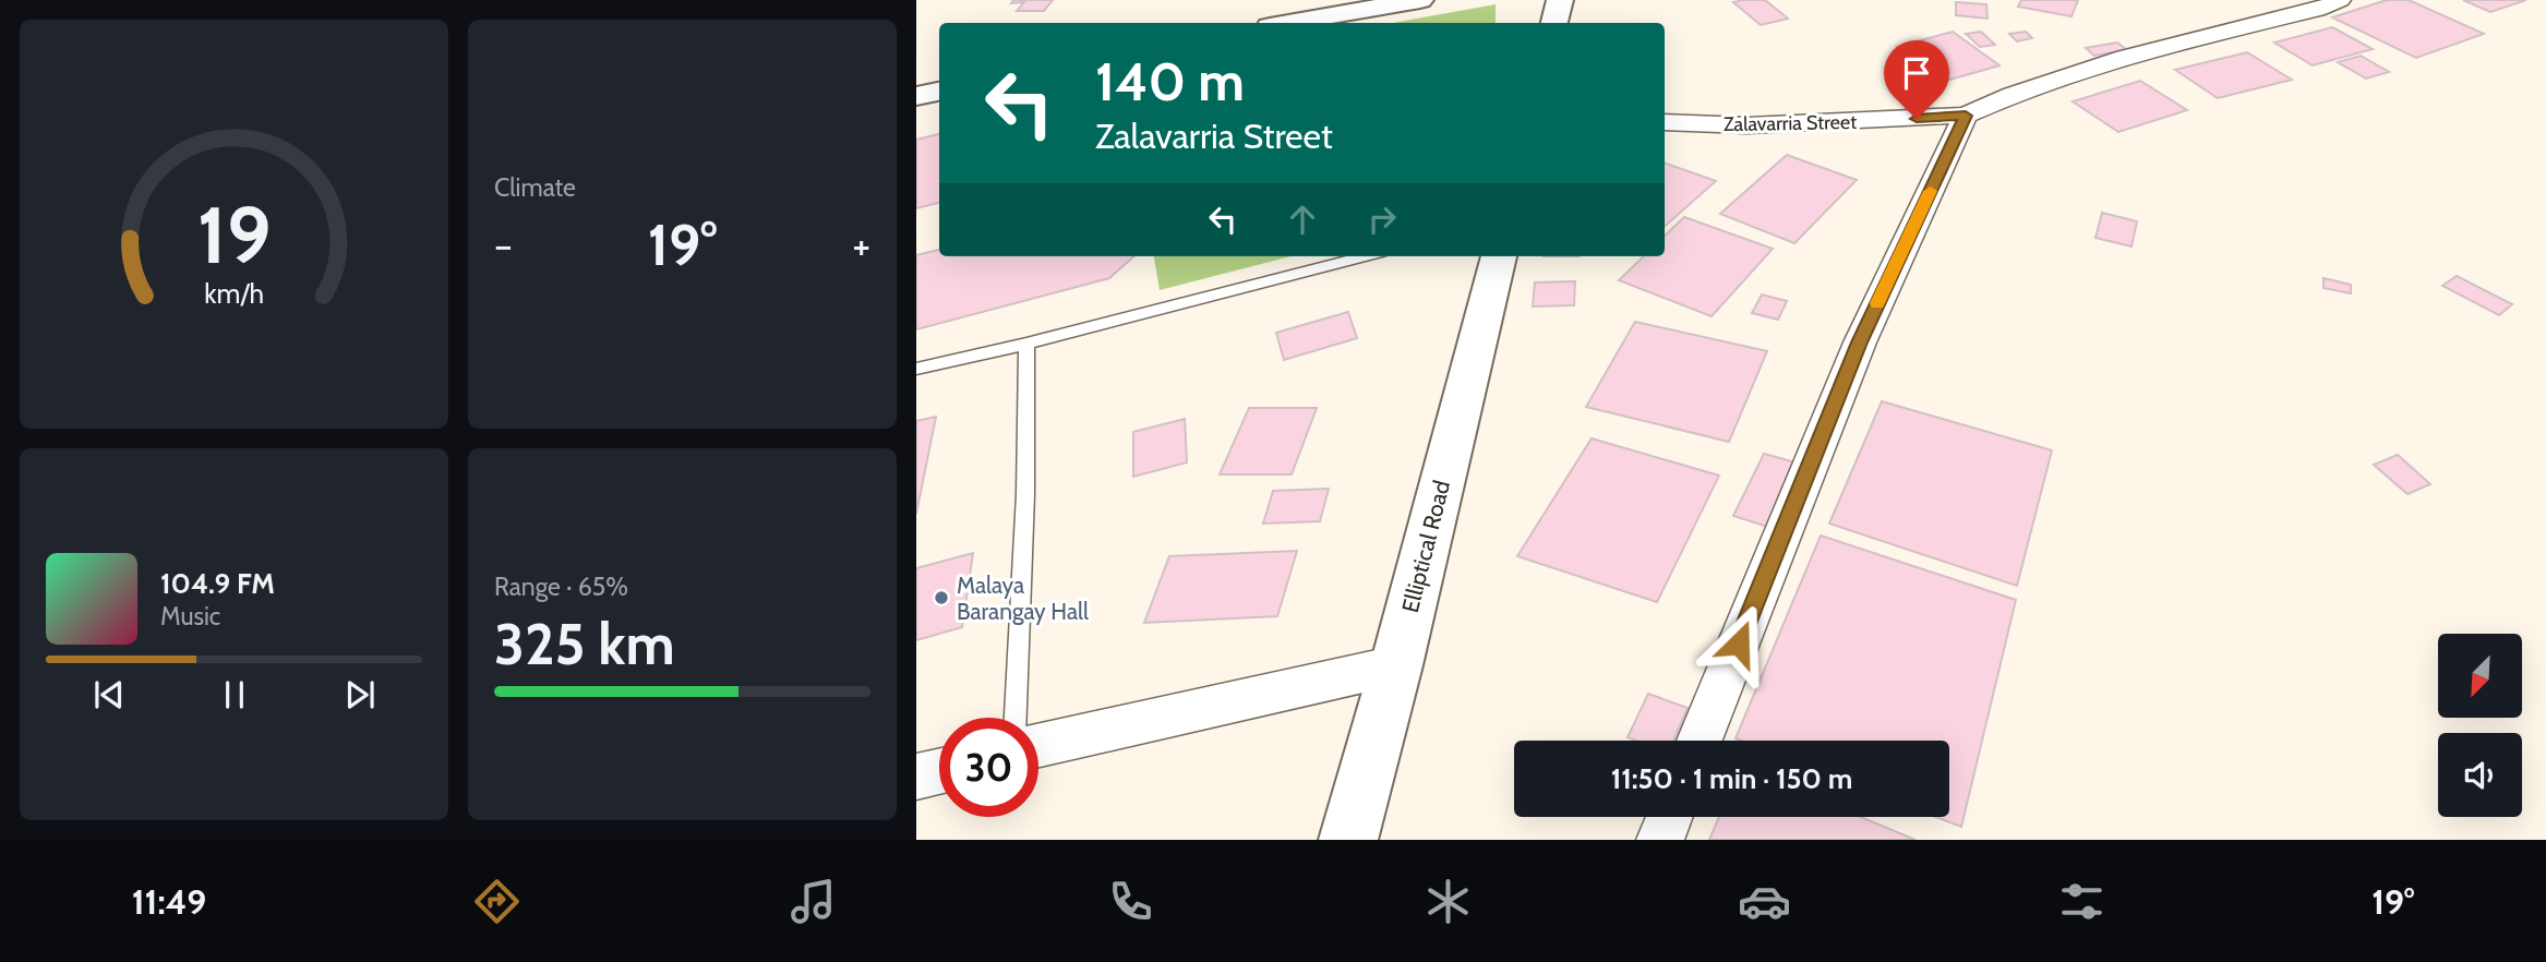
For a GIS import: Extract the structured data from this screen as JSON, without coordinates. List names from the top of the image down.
{
  "streets": {
    "street": ["Zalavarria Street", "Elliptical Road"]
  },
  "places": ["Malaya Barangay Hall"],
  "north": "bottom left",
  "page": {
    "tile": [
      "Climate",
      ["Range · 65%", "325 km"]
    ],
    "turn": ["140 m", "Zalavarria Street"],
    "heat": ["−", "19°", "+"],
    "song": ["104.9 FM", "Music"],
    "limit": "30",
    "trip": "11:50 · 1 min · 150 m",
    "tabs": ["11:49", "19°"],
    "gauge": ["19", "km/h"]
  }
}
